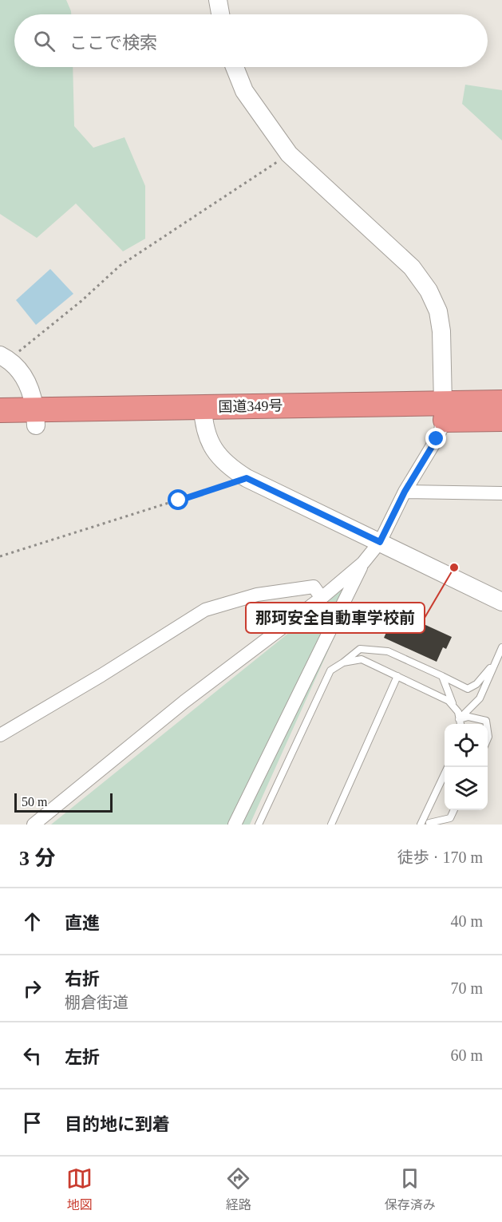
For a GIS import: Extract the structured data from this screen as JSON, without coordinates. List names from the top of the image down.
{
  "streets": {
    "highway": ["国道349号"]
  },
  "places": ["那珂安全自動車学校前"],
  "scale_bar": "50 m",
  "page": {
    "search": "ここで検索",
    "scale": "50 m",
    "heading": ["3 分", "徒歩 · 170 m"],
    "list": [
      ["直進", "40 m"],
      ["右折", "棚倉街道", "70 m"],
      ["左折", "60 m"],
      "目的地に到着"
    ],
    "nav": ["地図", "経路", "保存済み"]
  }
}
